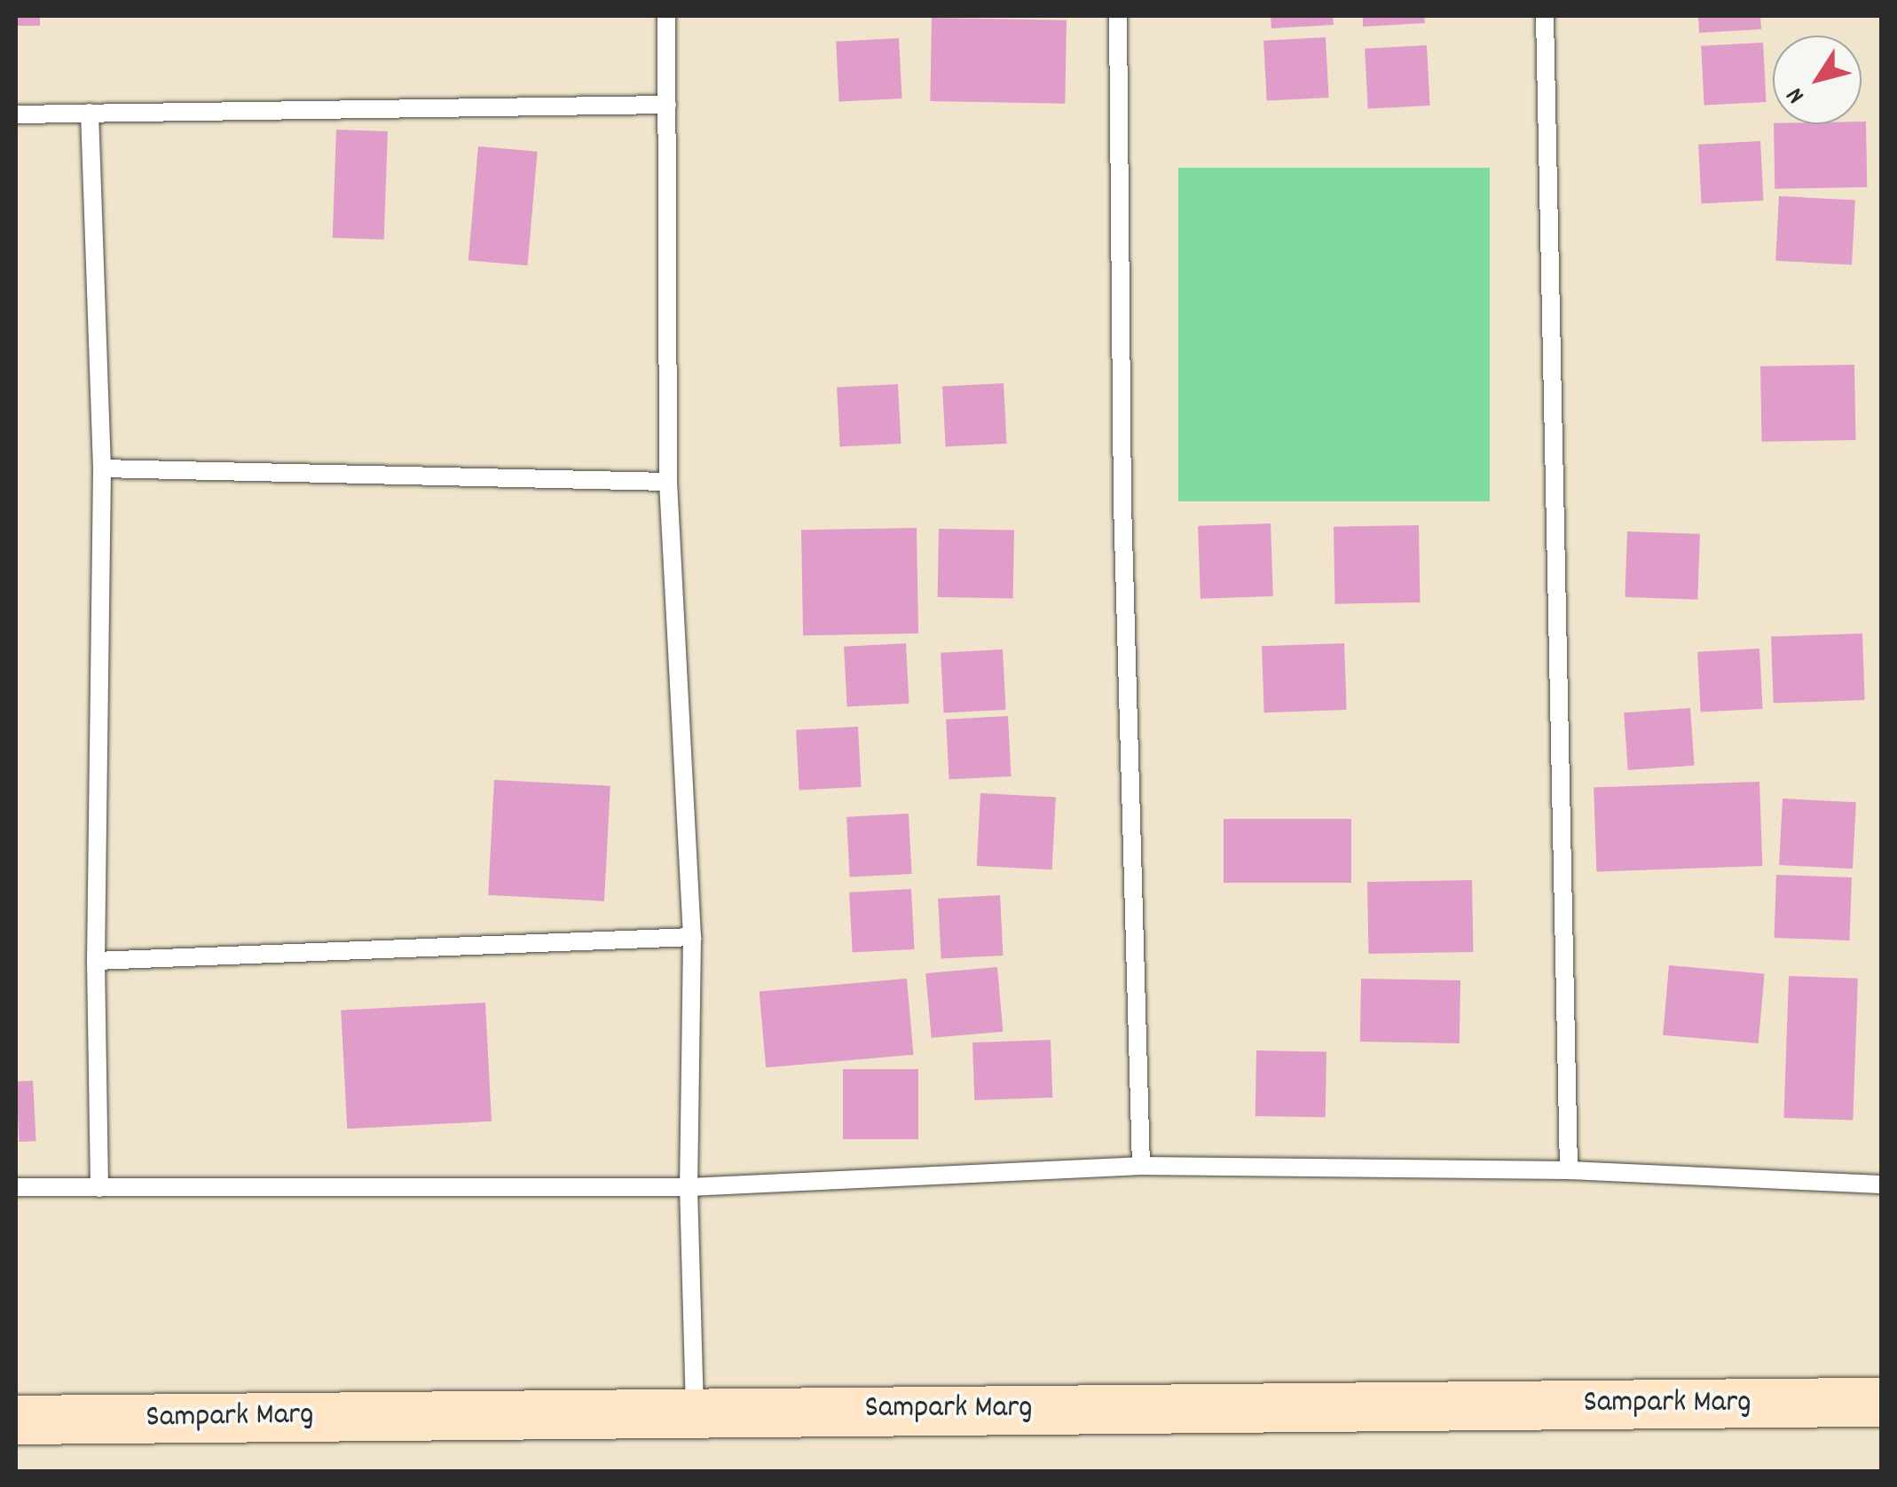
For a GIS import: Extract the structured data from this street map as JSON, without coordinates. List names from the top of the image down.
{
  "streets": {
    "street": ["Sampark Marg"]
  },
  "north": "bottom left"
}
